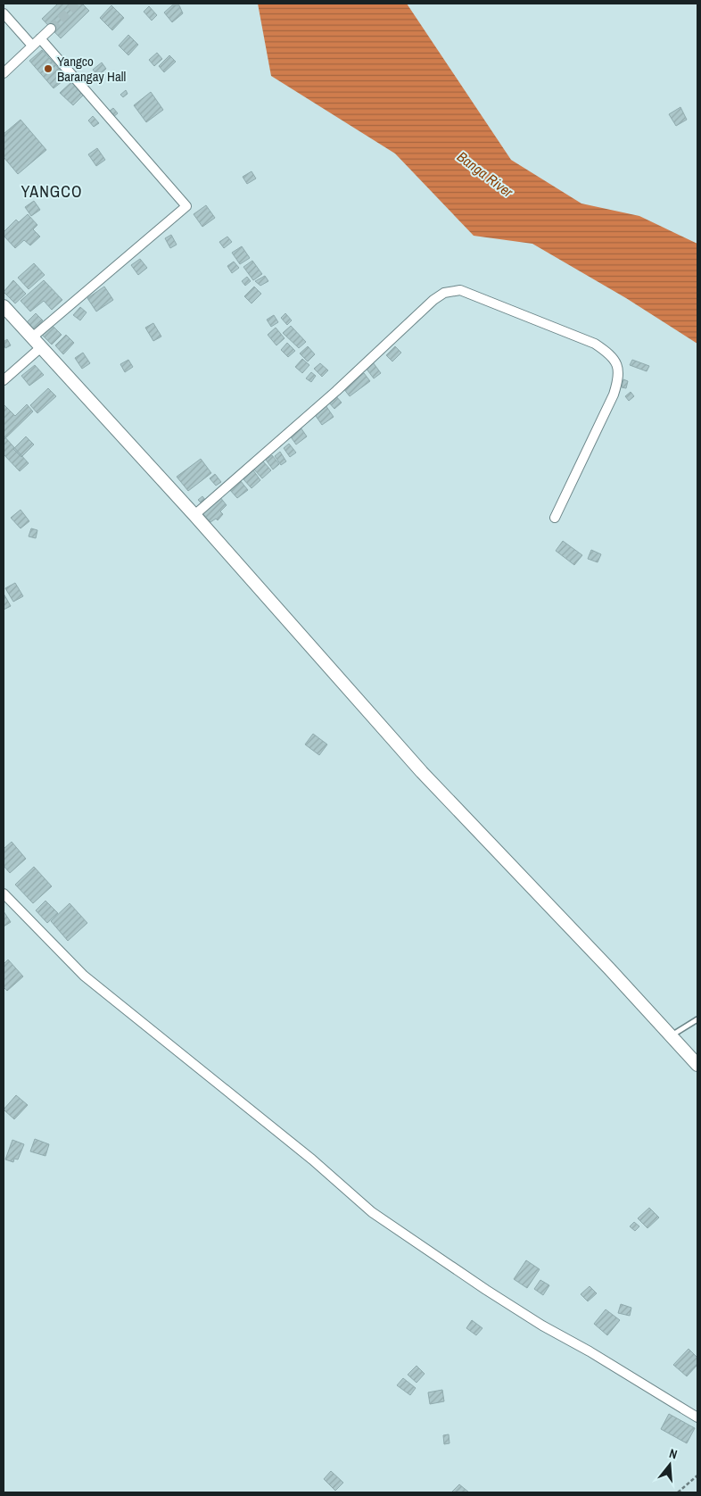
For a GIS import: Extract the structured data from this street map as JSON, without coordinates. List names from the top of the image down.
{
  "districts": ["YANGCO"],
  "water": ["Banga River"],
  "places": ["Yangco Barangay Hall"],
  "north": "top"
}
